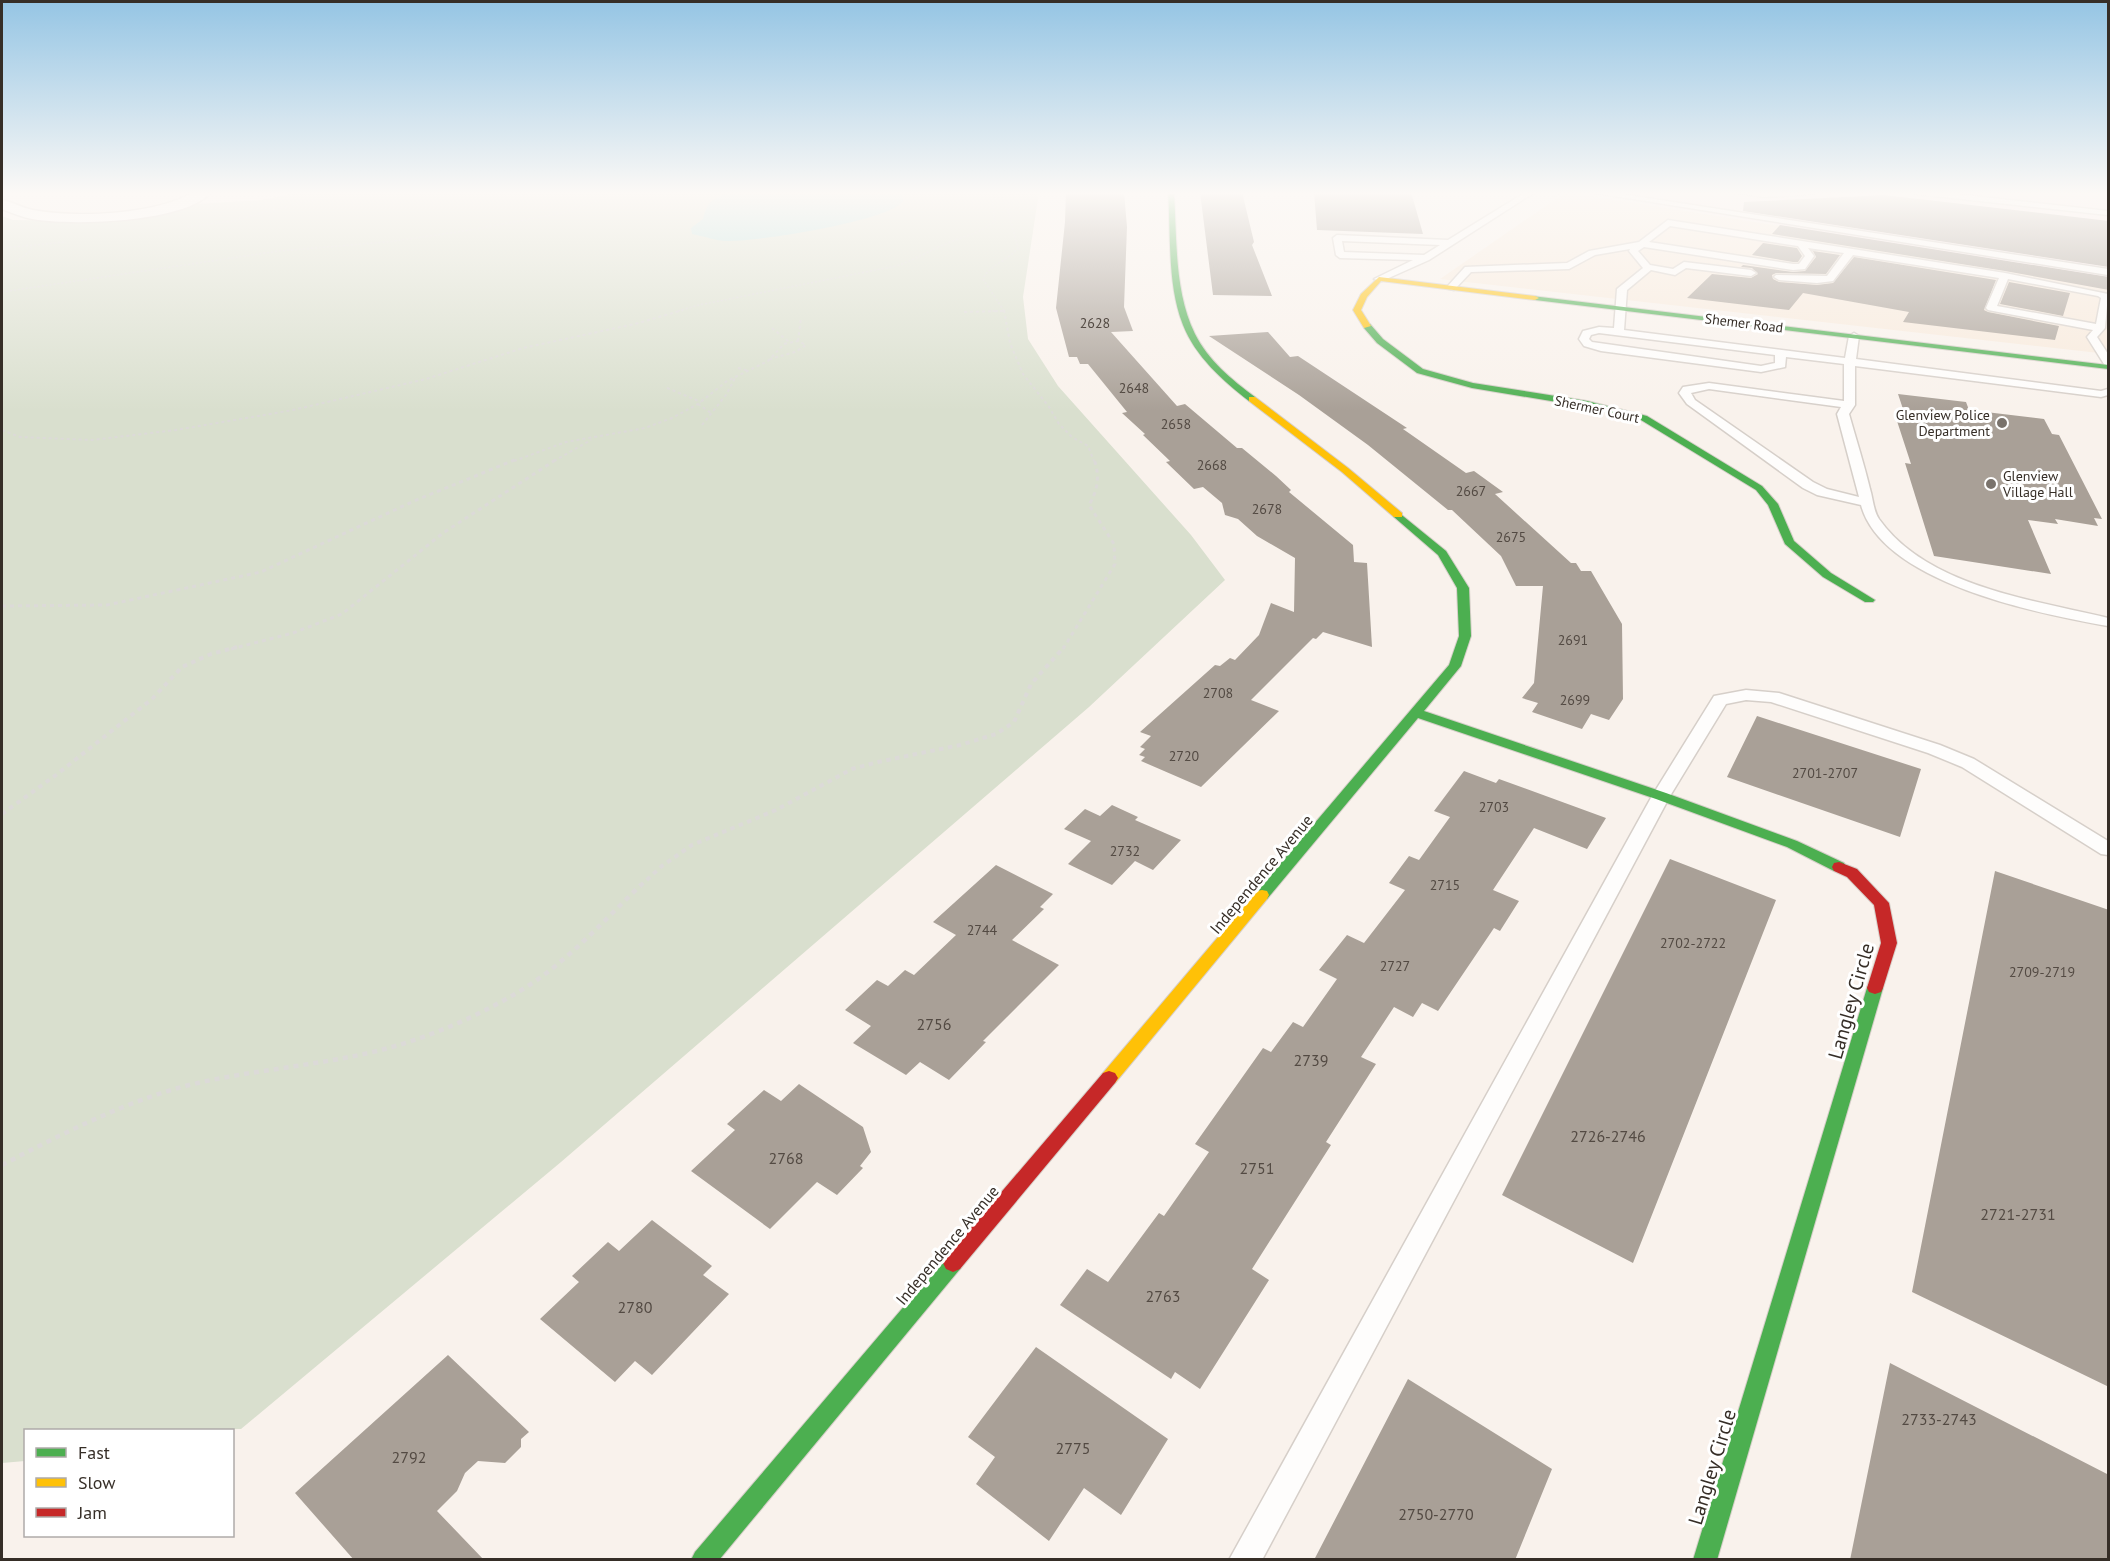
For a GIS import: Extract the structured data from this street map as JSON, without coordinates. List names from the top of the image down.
{
  "streets": {
    "street": [
      "Shemer Road",
      "Shermer Court",
      "Independence Avenue",
      "Langley Circle"
    ]
  },
  "crossings": [
    ["Shemer Road", "Shermer Court"],
    ["Independence Avenue", "Langley Circle"]
  ],
  "places": ["Glenview Police Department", "Glenview Village Hall"],
  "house_numbers": [
    "2628",
    "2648",
    "2658",
    "2668",
    "2667",
    "2678",
    "2675",
    "2691",
    "2708",
    "2699",
    "2720",
    "2701-2707",
    "2703",
    "2732",
    "2715",
    "2744",
    "2702-2722",
    "2727",
    "2709-2719",
    "2756",
    "2739",
    "2726-2746",
    "2768",
    "2751",
    "2721-2731",
    "2763",
    "2780",
    "2733-2743",
    "2775",
    "2792",
    "2750-2770"
  ],
  "legend": ["Fast", "Slow", "Jam"]
}
